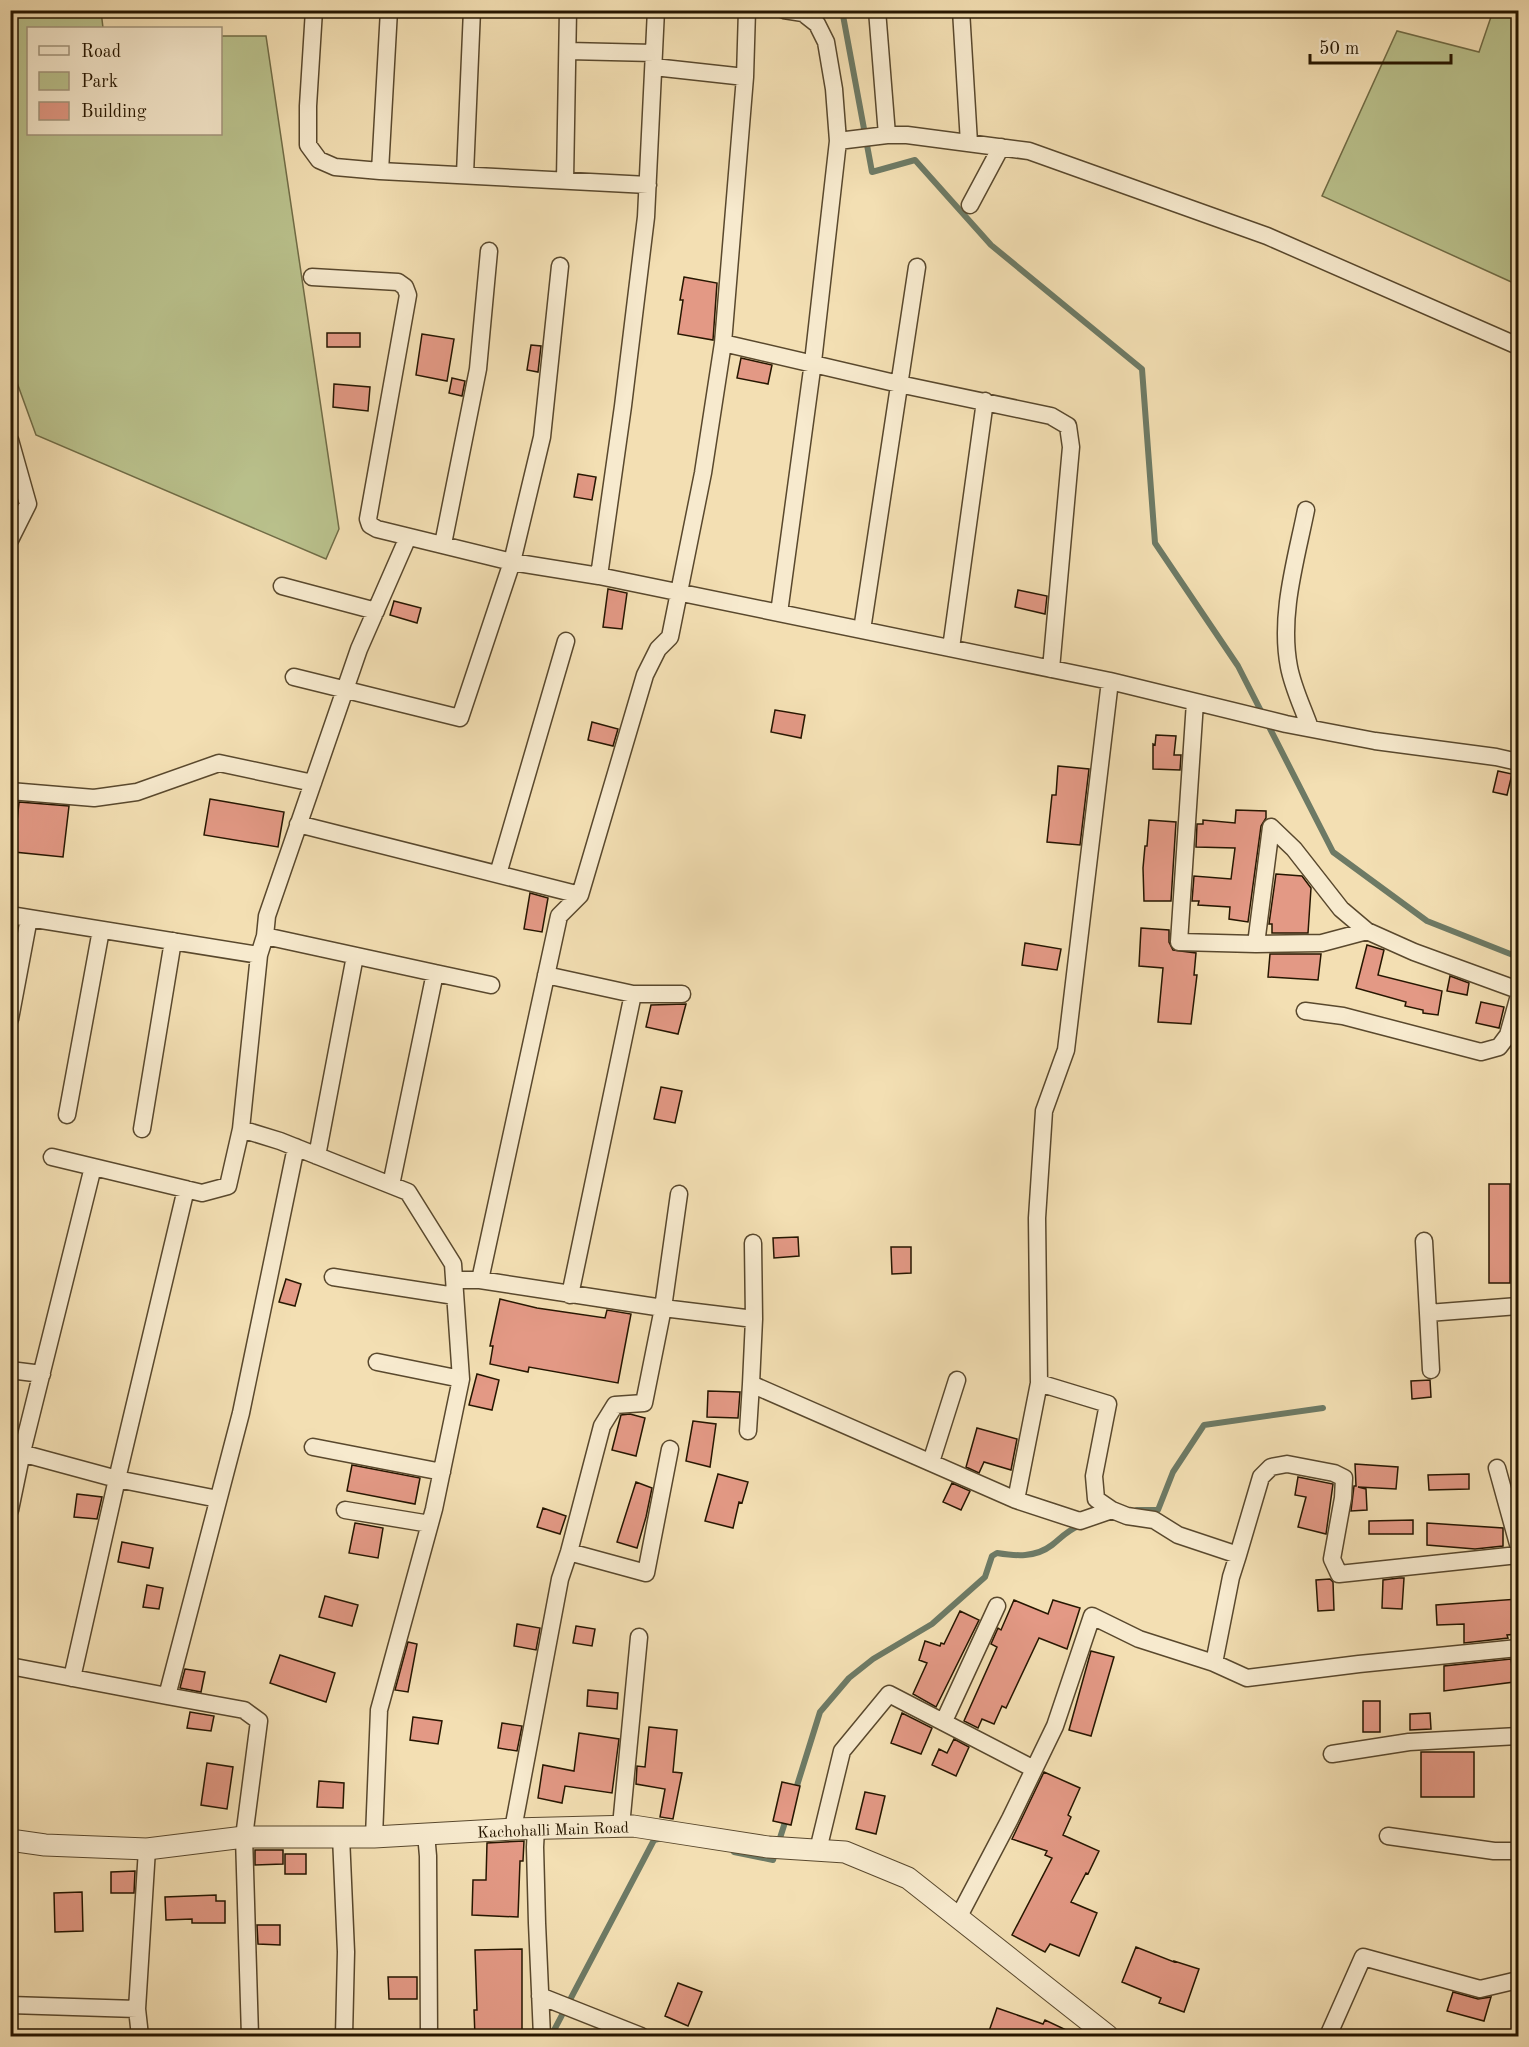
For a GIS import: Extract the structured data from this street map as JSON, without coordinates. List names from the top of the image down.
{
  "streets": {
    "street": ["Kachohalli Main Road"]
  },
  "legend": ["Road", "Park", "Building"],
  "scale_bar": "50 m"
}
